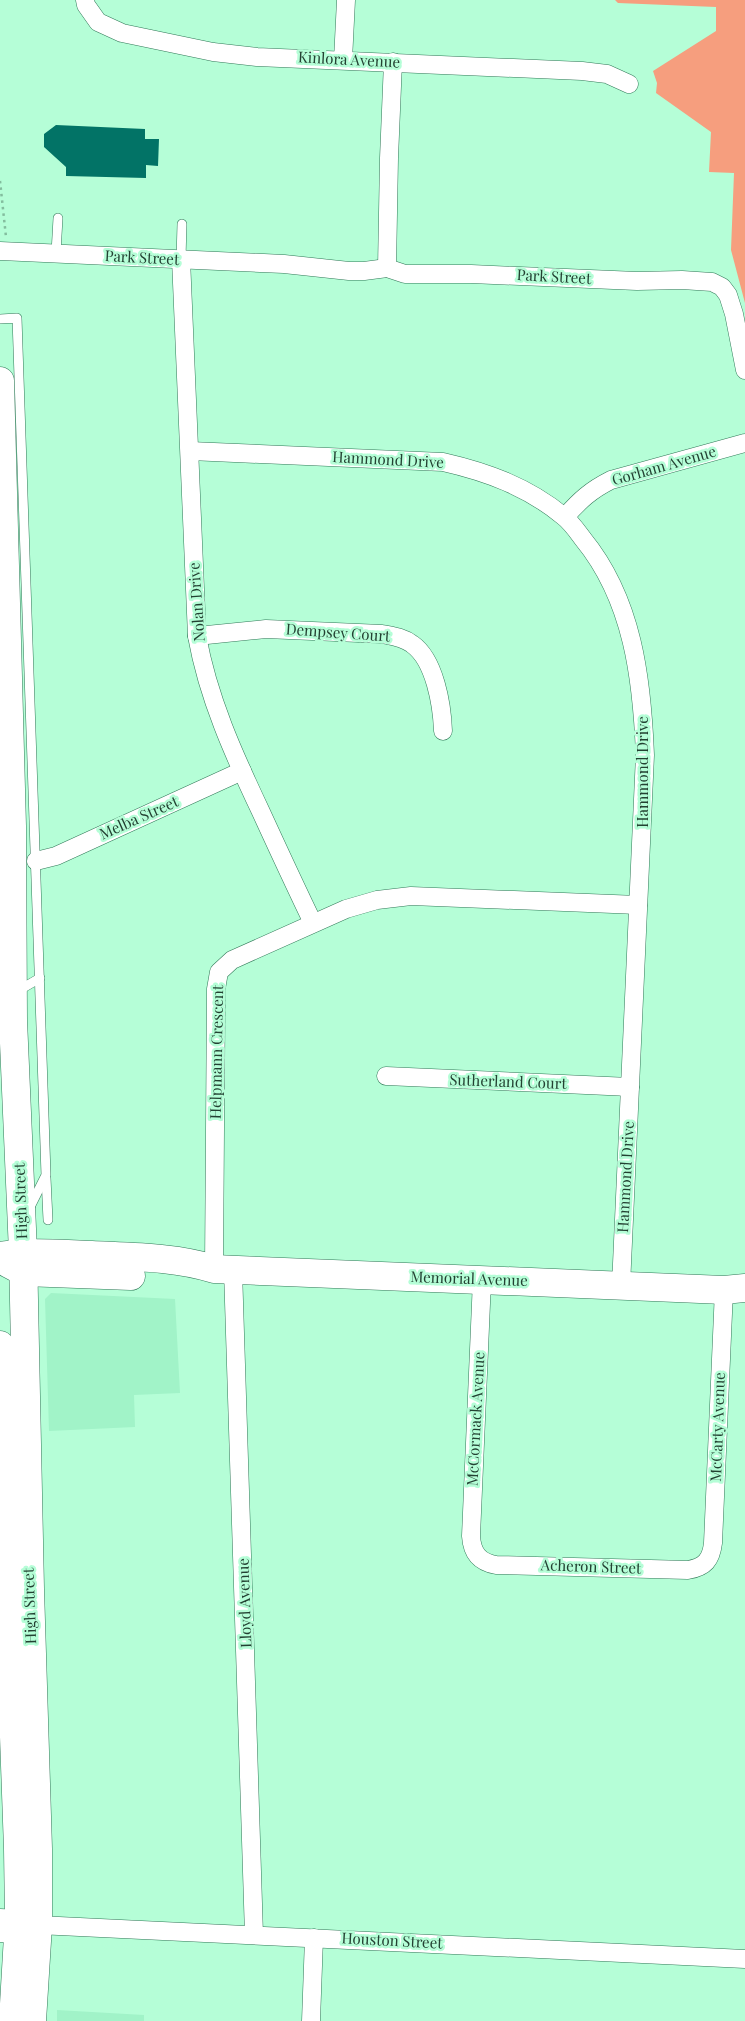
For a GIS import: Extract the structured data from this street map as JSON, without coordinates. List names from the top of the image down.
{
  "streets": {
    "main road": ["High Street", "Memorial Avenue"],
    "street": [
      "Kinlora Avenue",
      "Park Street",
      "Hammond Drive",
      "Gorham Avenue",
      "Nolan Drive",
      "Dempsey Court",
      "Melba Street",
      "Helpmann Crescent",
      "Sutherland Court",
      "McCormack Avenue",
      "McCarty Avenue",
      "Acheron Street",
      "Lloyd Avenue",
      "Houston Street"
    ]
  },
  "crossings": [
    ["Park Street", "Nolan Drive"],
    ["Hammond Drive", "Gorham Avenue"],
    ["Hammond Drive", "Nolan Drive"],
    ["Hammond Drive", "Helpmann Crescent"],
    ["Hammond Drive", "Sutherland Court"],
    ["Hammond Drive", "Memorial Avenue"],
    ["Nolan Drive", "Dempsey Court"],
    ["Nolan Drive", "Melba Street"],
    ["Nolan Drive", "Helpmann Crescent"],
    ["Helpmann Crescent", "Memorial Avenue"],
    ["Helpmann Crescent", "Lloyd Avenue"],
    ["High Street", "Memorial Avenue"],
    ["High Street", "Houston Street"],
    ["Memorial Avenue", "McCormack Avenue"],
    ["Memorial Avenue", "McCarty Avenue"],
    ["Memorial Avenue", "Lloyd Avenue"],
    ["McCormack Avenue", "Acheron Street"],
    ["McCarty Avenue", "Acheron Street"],
    ["Lloyd Avenue", "Houston Street"]
  ]
}
